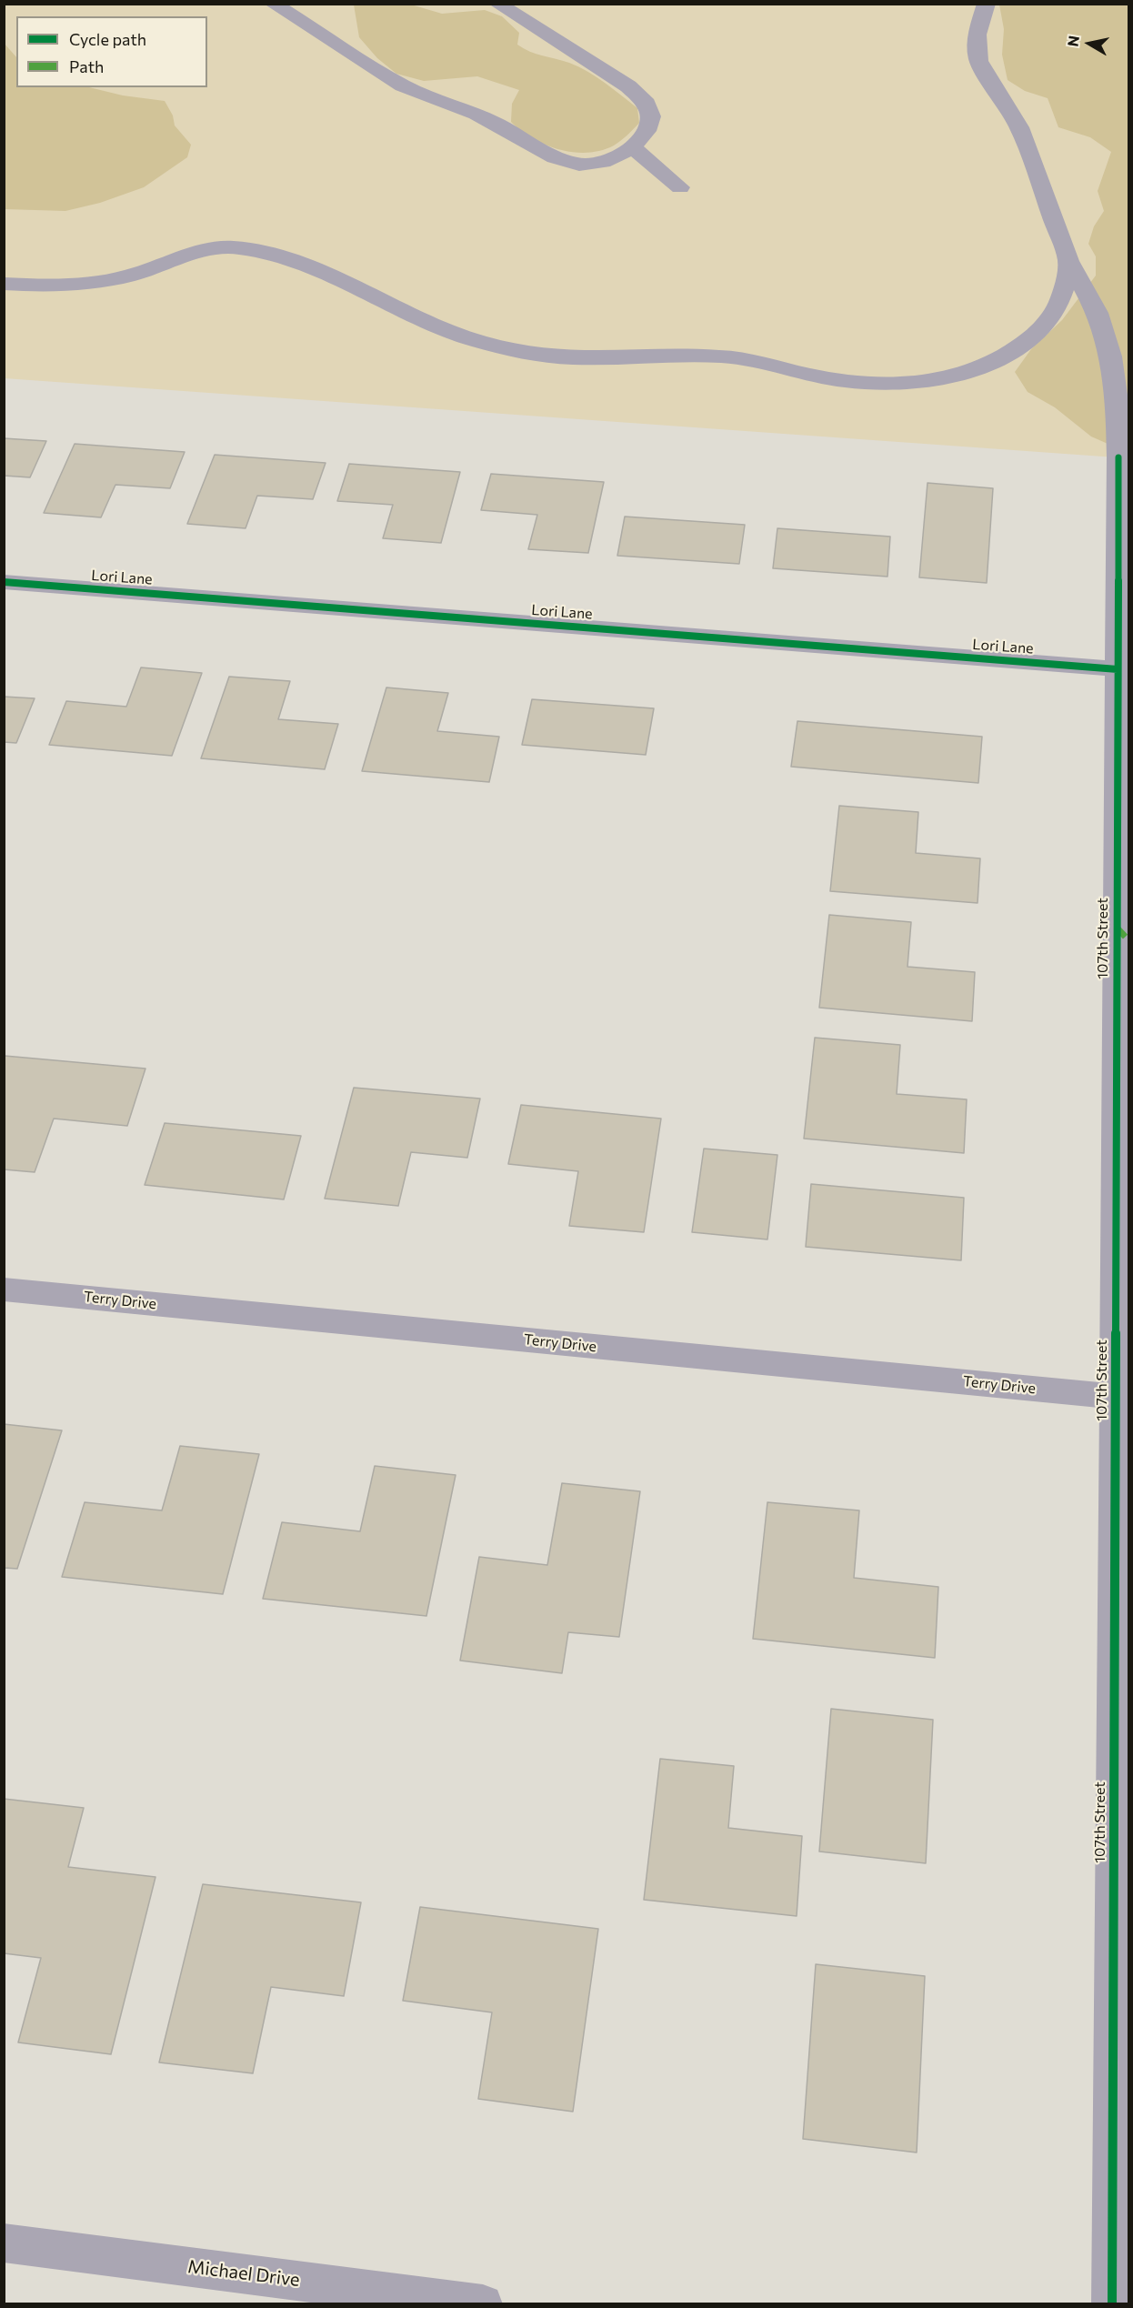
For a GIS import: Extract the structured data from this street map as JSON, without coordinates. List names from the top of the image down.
{
  "streets": {
    "street": [
      "Lori Lane",
      "107th Street",
      "Terry Drive",
      "Michael Drive"
    ]
  },
  "crossings": [
    ["Lori Lane", "107th Street"],
    ["107th Street", "Terry Drive"]
  ],
  "legend": ["Cycle path", "Path"],
  "north": "left"
}
